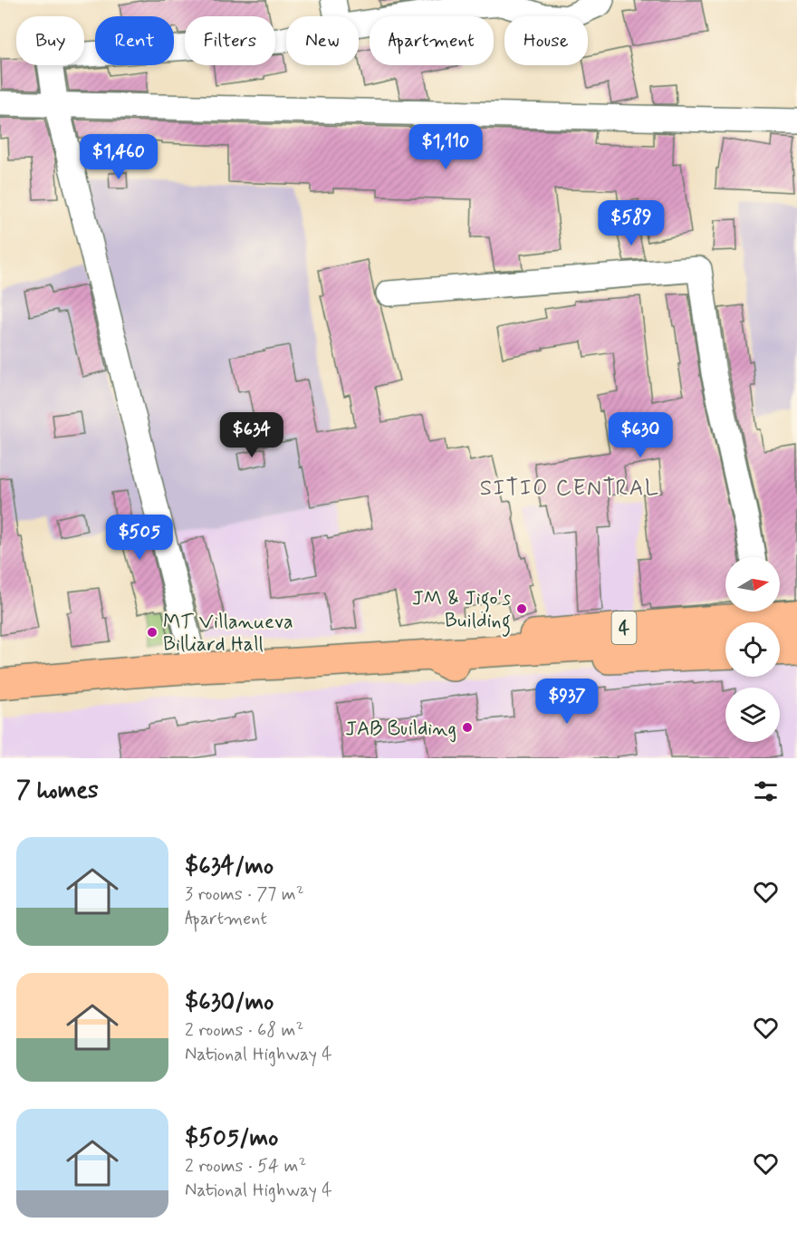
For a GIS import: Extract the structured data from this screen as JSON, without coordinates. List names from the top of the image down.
{
  "streets": {
    "main road": ["4"]
  },
  "districts": ["SITIO CENTRAL"],
  "places": ["JM & Jigo's Building", "MT Villanueva Billiard Hall", "JAB Building"],
  "north": "right",
  "page": {
    "chip": [
      "Buy",
      "Rent",
      "Filters",
      "New",
      "Apartment",
      "House"
    ],
    "price": [
      "$1,110",
      "$1,460",
      "$589",
      "$634",
      "$630",
      "$505",
      "$937"
    ],
    "heading": "7 homes",
    "list": [
      {
        "name": "$634/mo",
        "note": "3 rooms · 77 m² · Apartment"
      },
      {
        "name": "$630/mo",
        "note": "2 rooms · 68 m² · National Highway 4"
      },
      {
        "name": "$505/mo",
        "note": "2 rooms · 54 m² · National Highway 4"
      }
    ]
  }
}
